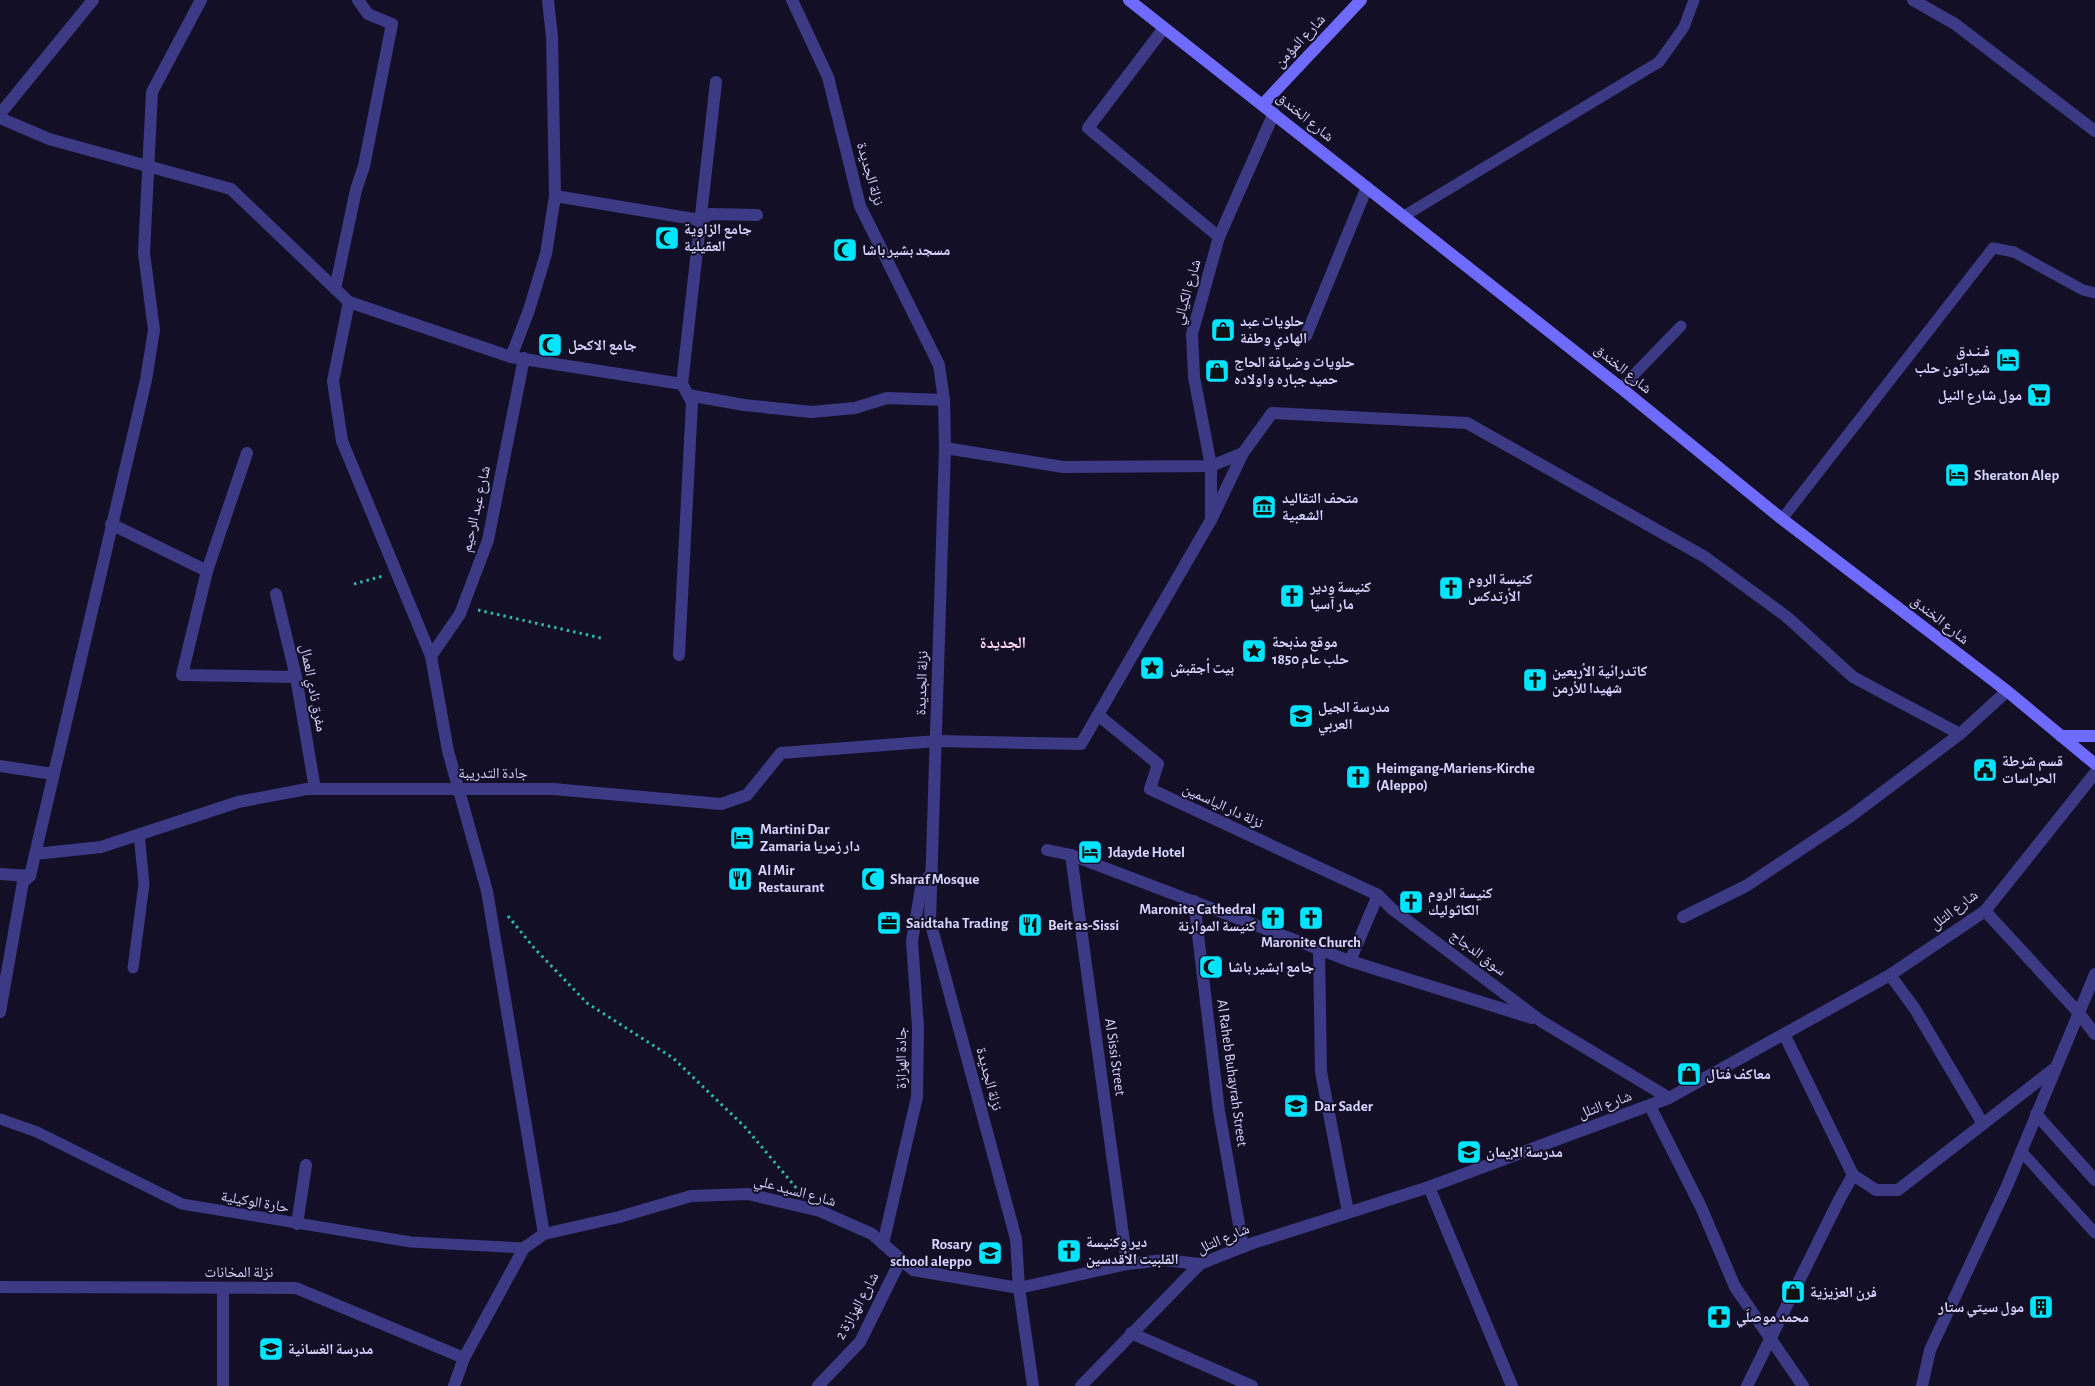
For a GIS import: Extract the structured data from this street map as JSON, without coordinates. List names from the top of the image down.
{
  "streets": {
    "main road": ["شارع المؤمن", "شارع الخندق"],
    "street": [
      "نزلة الجديدة",
      "شارع الكيالي",
      "شارع عبد الرحيم",
      "مفرق نادي العمال",
      "جادة التدريبة",
      "نزلة دار الياسمين",
      "شارع التلل",
      "سوق الدجاج",
      "Al Sissi Street",
      "جادة الهزازة",
      "Al Raheb Buhayrah Street",
      "شارع السيد علي",
      "نزلة المخانات",
      "شارع الهزازة 2"
    ],
    "lane": ["حارة الوكيلية"]
  },
  "crossings": [
    ["شارع المؤمن", "شارع الخندق"],
    ["شارع الخندق", "شارع الكيالي"],
    ["نزلة الجديدة", "جادة التدريبة"],
    ["نزلة الجديدة", "جادة الهزازة"],
    ["نزلة الجديدة", "شارع السيد علي"],
    ["مفرق نادي العمال", "جادة التدريبة"],
    ["جادة التدريبة", "نزلة دار الياسمين"],
    ["نزلة دار الياسمين", "سوق الدجاج"],
    ["شارع التلل", "سوق الدجاج"],
    ["شارع التلل", "Al Raheb Buhayrah Street"],
    ["شارع التلل", "شارع السيد علي"],
    ["Al Sissi Street", "شارع السيد علي"],
    ["جادة الهزازة", "شارع السيد علي"],
    ["شارع السيد علي", "حارة الوكيلية"],
    ["شارع السيد علي", "نزلة المخانات"],
    ["شارع السيد علي", "شارع الهزازة 2"]
  ],
  "districts": ["الجديدة"],
  "places": {
    "mosque": [
      "جامع الزاوية العقيلية",
      "مسجد بشير باشا",
      "جامع الاكحل",
      "Sharaf Mosque",
      "جامع ابشير باشا"
    ],
    "shop": [
      "حلويات عبد الهادي وطفة",
      "حلويات وضيافة الحاج حميد جباره واولاده",
      "معاكف فتال",
      "فرن العزيزية"
    ],
    "hotel": [
      "فـنـدق شيراتون حلب",
      "Sheraton Alep",
      "Martini Dar Zamaria دار زمريا",
      "Jdayde Hotel"
    ],
    "supermarket": ["مول شارع النيل"],
    "museum": ["متحف التقاليد الشعبية"],
    "church": [
      "كنيسة الروم الأرتدكس",
      "كنيسة ودير مار آسيا",
      "كاتدرائية الأربعين شهيدا للأرمن",
      "Heimgang-Mariens-Kirche (Aleppo)",
      "كنيسة الروم الكاثوليك",
      "Maronite Cathedral كنيسة الموارنة",
      "Maronite Church",
      "دير وكنيسة القلبيت الأقدسين"
    ],
    "place": ["موقع مذبحة حلب عام 1850", "بيت أجقبش"],
    "school or university": [
      "مدرسة الجيل العربي",
      "Dar Sader",
      "مدرسة الإيمان",
      "Rosary school aleppo",
      "مدرسة الغسانية"
    ],
    "public building": ["قسم شرطة الحراسات"],
    "restaurant": ["Al Mir Restaurant", "Beit as-Sissi"],
    "office": ["Saidtaha Trading"],
    "building": ["مول سيتي ستار"],
    "pharmacy": ["محمد موصلَي"]
  }
}
